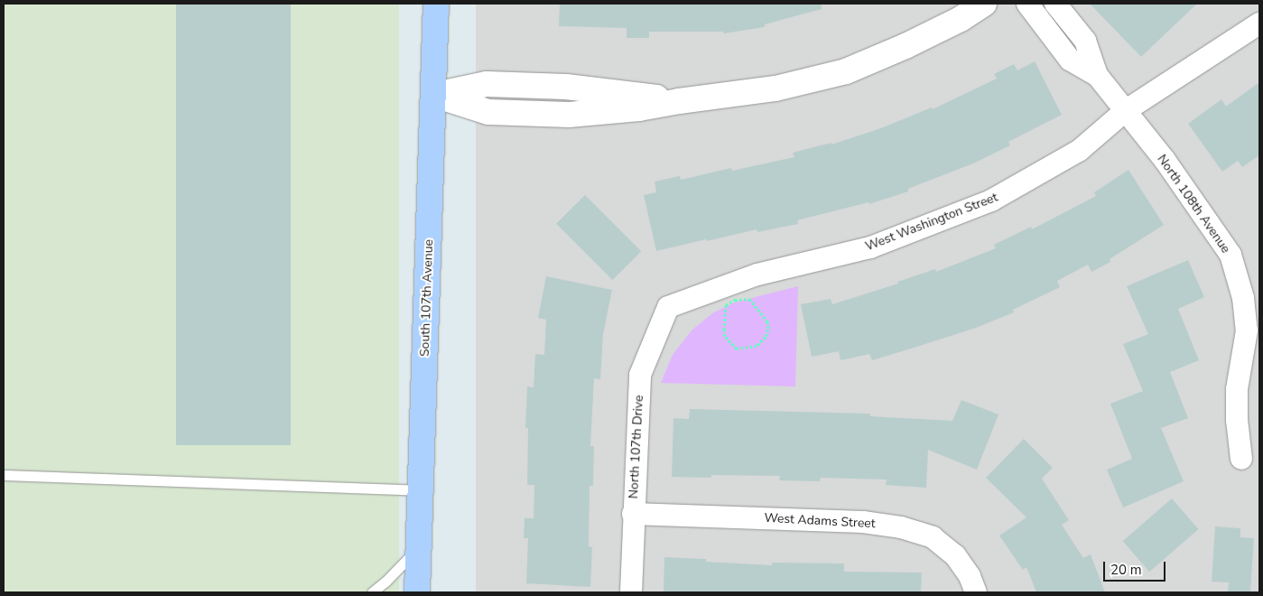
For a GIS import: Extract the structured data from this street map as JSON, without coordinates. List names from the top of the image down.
{
  "streets": {
    "main road": ["South 107th Avenue"],
    "street": [
      "North 108th Avenue",
      "West Washington Street",
      "North 107th Drive",
      "West Adams Street"
    ]
  },
  "crossings": [
    ["North 108th Avenue", "West Washington Street"],
    ["West Washington Street", "North 107th Drive"],
    ["North 107th Drive", "West Adams Street"]
  ],
  "scale_bar": "20 m"
}
